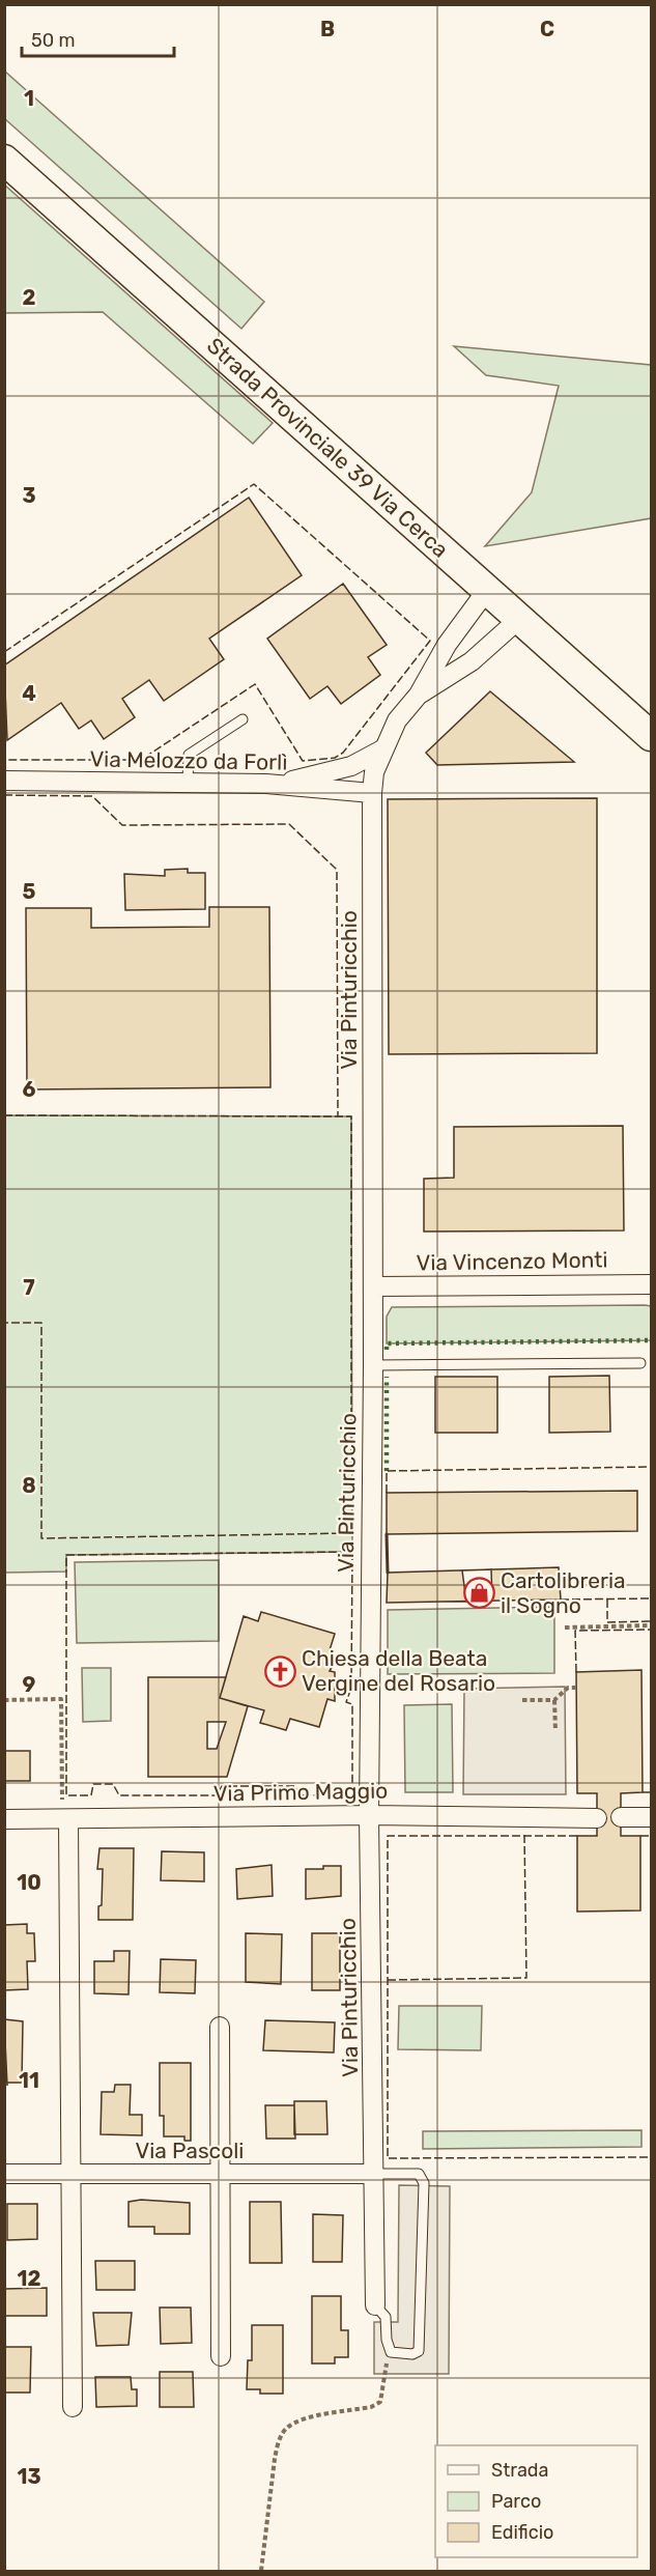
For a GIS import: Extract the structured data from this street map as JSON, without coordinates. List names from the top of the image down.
{
  "streets": {
    "main road": ["Strada Provinciale 39 Via Cerca"],
    "street": [
      "Via Melozzo da Forlì",
      "Via Pinturicchio",
      "Via Vincenzo Monti",
      "Via Primo Maggio",
      "Via Pascoli"
    ]
  },
  "crossings": [
    ["Via Melozzo da Forlì", "Via Pinturicchio"],
    ["Via Pinturicchio", "Via Vincenzo Monti"],
    ["Via Pinturicchio", "Via Primo Maggio"],
    ["Via Pinturicchio", "Via Pascoli"]
  ],
  "places": {
    "shop": ["Cartolibreria il Sogno"],
    "church": ["Chiesa della Beata Vergine del Rosario"]
  },
  "legend": ["Strada", "Parco", "Edificio"],
  "scale_bar": "50 m",
  "grid": {
    "columns": ["B", "C"],
    "rows": [
      "1",
      "2",
      "3",
      "4",
      "5",
      "6",
      "7",
      "8",
      "9",
      "10",
      "11",
      "12",
      "13"
    ]
  }
}
